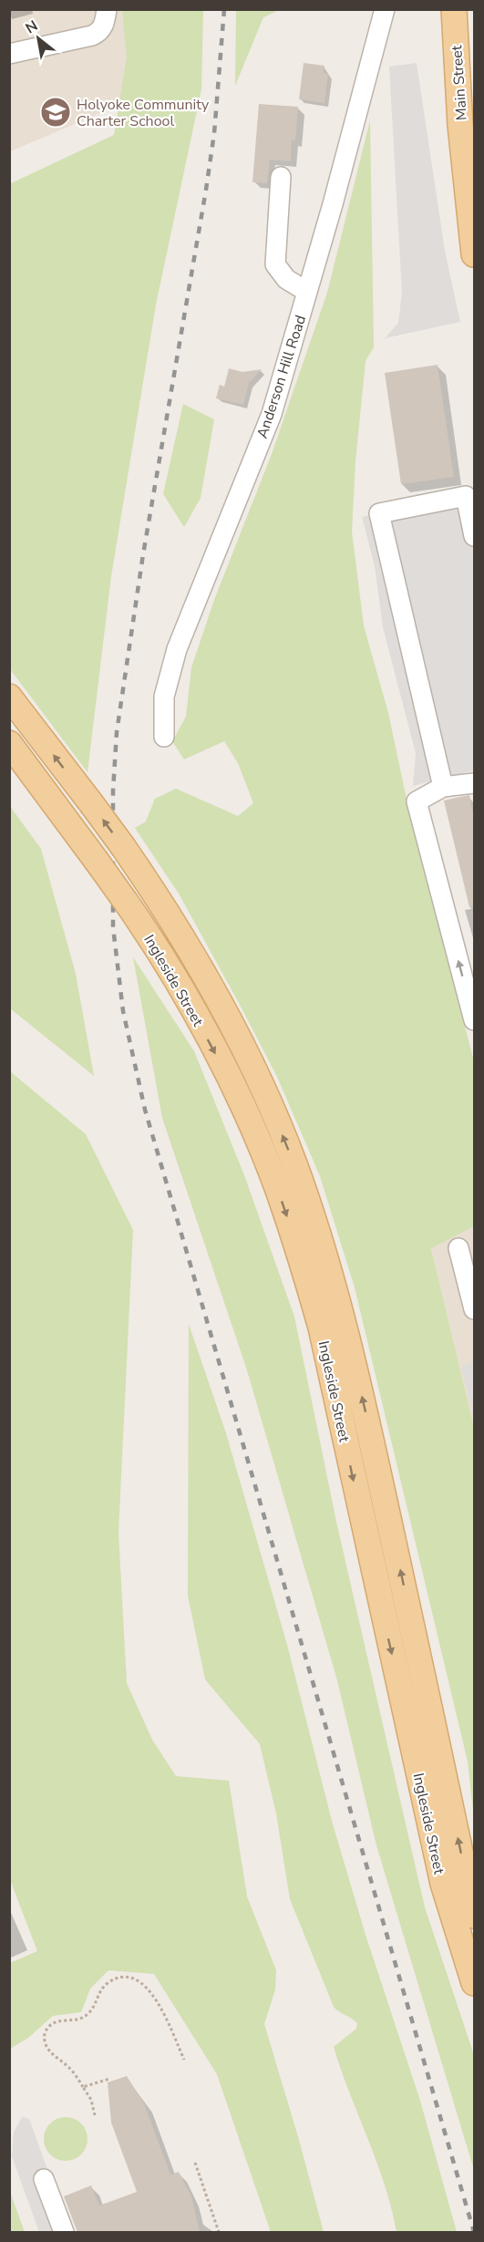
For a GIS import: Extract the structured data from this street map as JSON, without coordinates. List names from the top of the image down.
{
  "streets": {
    "main road": ["Main Street", "Ingleside Street"],
    "street": ["Anderson Hill Road"]
  },
  "places": {
    "school or university": ["Holyoke Community Charter School"]
  },
  "north": "top left"
}
